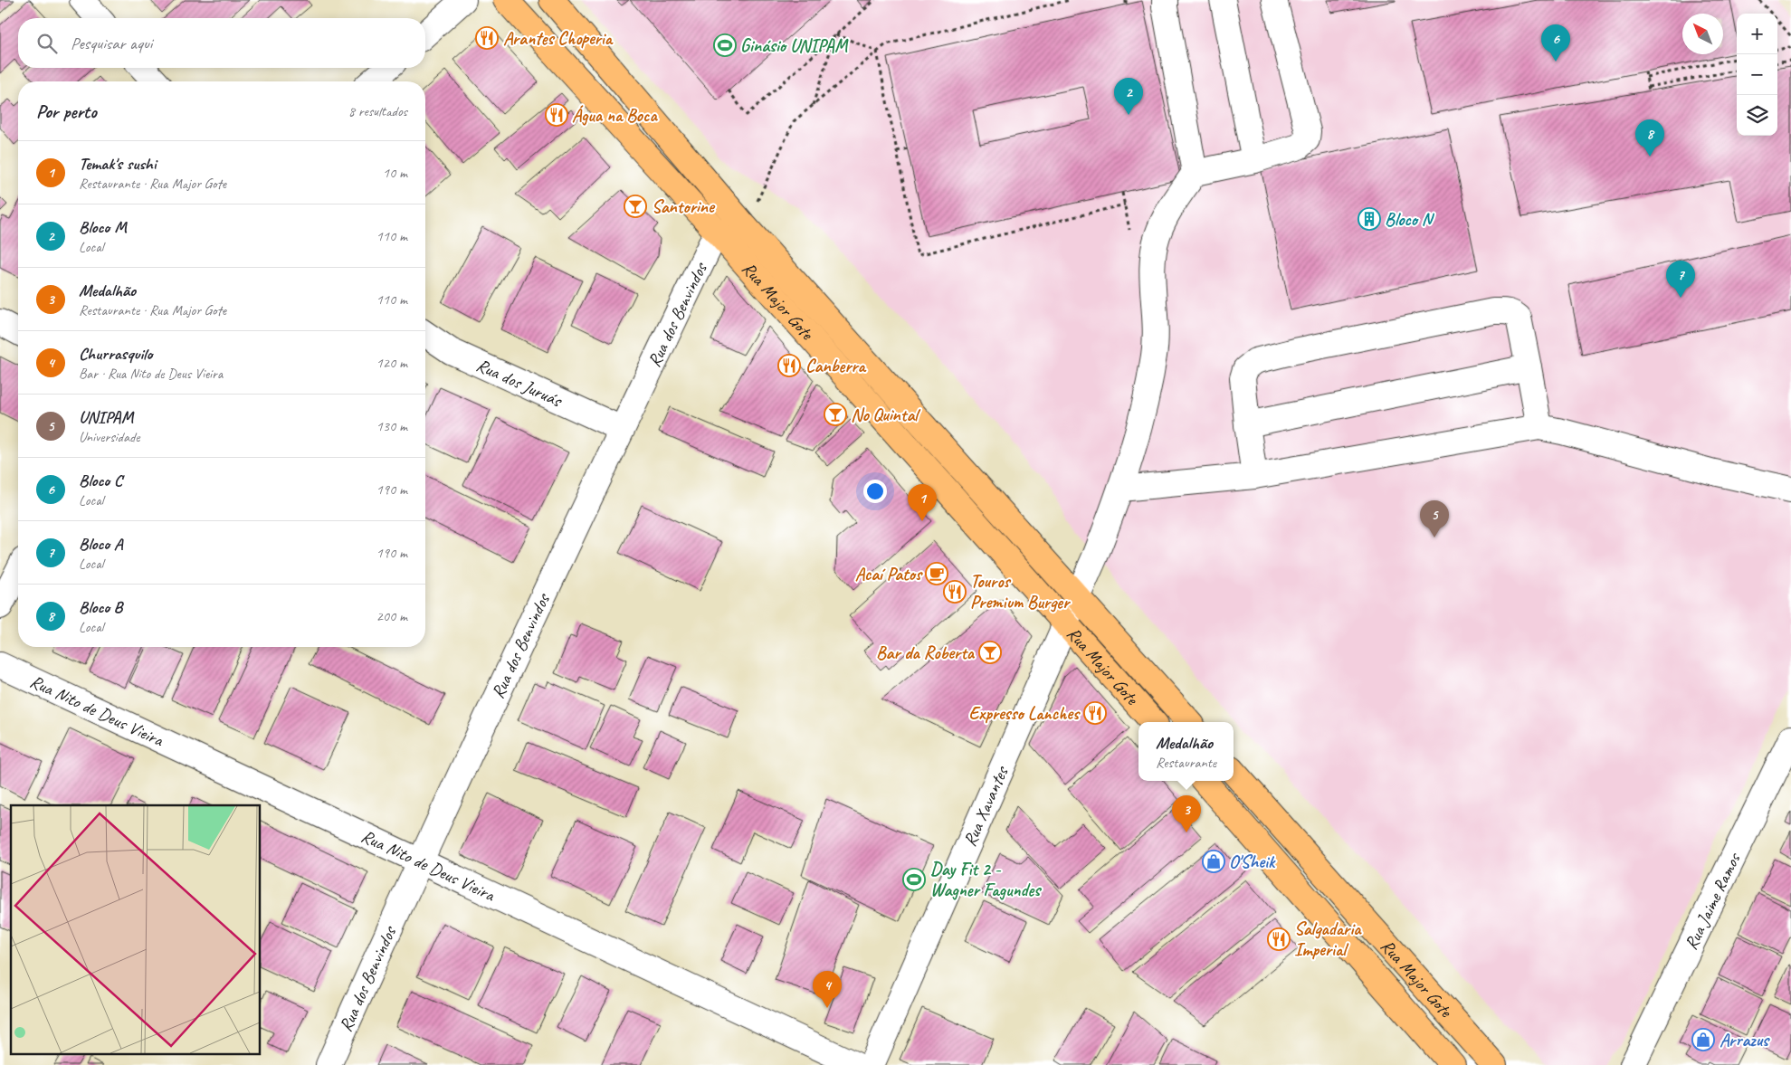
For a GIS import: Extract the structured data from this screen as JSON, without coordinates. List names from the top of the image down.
{
  "streets": {
    "main road": ["Rua Major Gote"],
    "street": [
      "Rua dos Benvindos",
      "Rua dos Juruás",
      "Rua Nito de Deus Vieira",
      "Rua Xavantes",
      "Rua Jaime Ramos"
    ]
  },
  "crossings": [
    ["Rua Major Gote", "Rua dos Benvindos"],
    ["Rua Major Gote", "Rua Xavantes"],
    ["Rua dos Benvindos", "Rua dos Juruás"],
    ["Rua dos Benvindos", "Rua Nito de Deus Vieira"]
  ],
  "places": {
    "restaurant": [
      "Arantes Choperia",
      "Água na Boca",
      "Canberra",
      "Touros Premium Burger",
      "Expresso Lanches",
      "Salgadaria Imperial"
    ],
    "sports": ["Ginásio UNIPAM", "Day Fit 2 - Wagner Fagundes"],
    "bar": ["Santorine", "No Quintal", "Bar da Roberta"],
    "building": ["Bloco N"],
    "cafe": ["Acaí Patos"],
    "shop": ["O'Sheik", "Arrazus"]
  },
  "north": "top left",
  "page": {
    "map_buttons": ["+", "−"],
    "search": "Pesquisar aqui",
    "pins": [
      "6",
      "2",
      "8",
      "7",
      "1",
      "5",
      "3",
      "4"
    ],
    "heading": ["Por perto", "8 resultados"],
    "list": [
      {
        "mark": "1",
        "name": "Temak's sushi",
        "note": "Restaurante · Rua Major Gote",
        "value": "10 m"
      },
      {
        "mark": "2",
        "name": "Bloco M",
        "note": "Local",
        "value": "110 m"
      },
      {
        "mark": "3",
        "name": "Medalhão",
        "note": "Restaurante · Rua Major Gote",
        "value": "110 m"
      },
      {
        "mark": "4",
        "name": "Churrasquilo",
        "note": "Bar · Rua Nito de Deus Vieira",
        "value": "120 m"
      },
      {
        "mark": "5",
        "name": "UNIPAM",
        "note": "Universidade",
        "value": "130 m"
      },
      {
        "mark": "6",
        "name": "Bloco C",
        "note": "Local",
        "value": "190 m"
      },
      {
        "mark": "7",
        "name": "Bloco A",
        "note": "Local",
        "value": "190 m"
      },
      {
        "mark": "8",
        "name": "Bloco B",
        "note": "Local",
        "value": "200 m"
      }
    ],
    "popup": ["Medalhão", "Restaurante"]
  }
}
